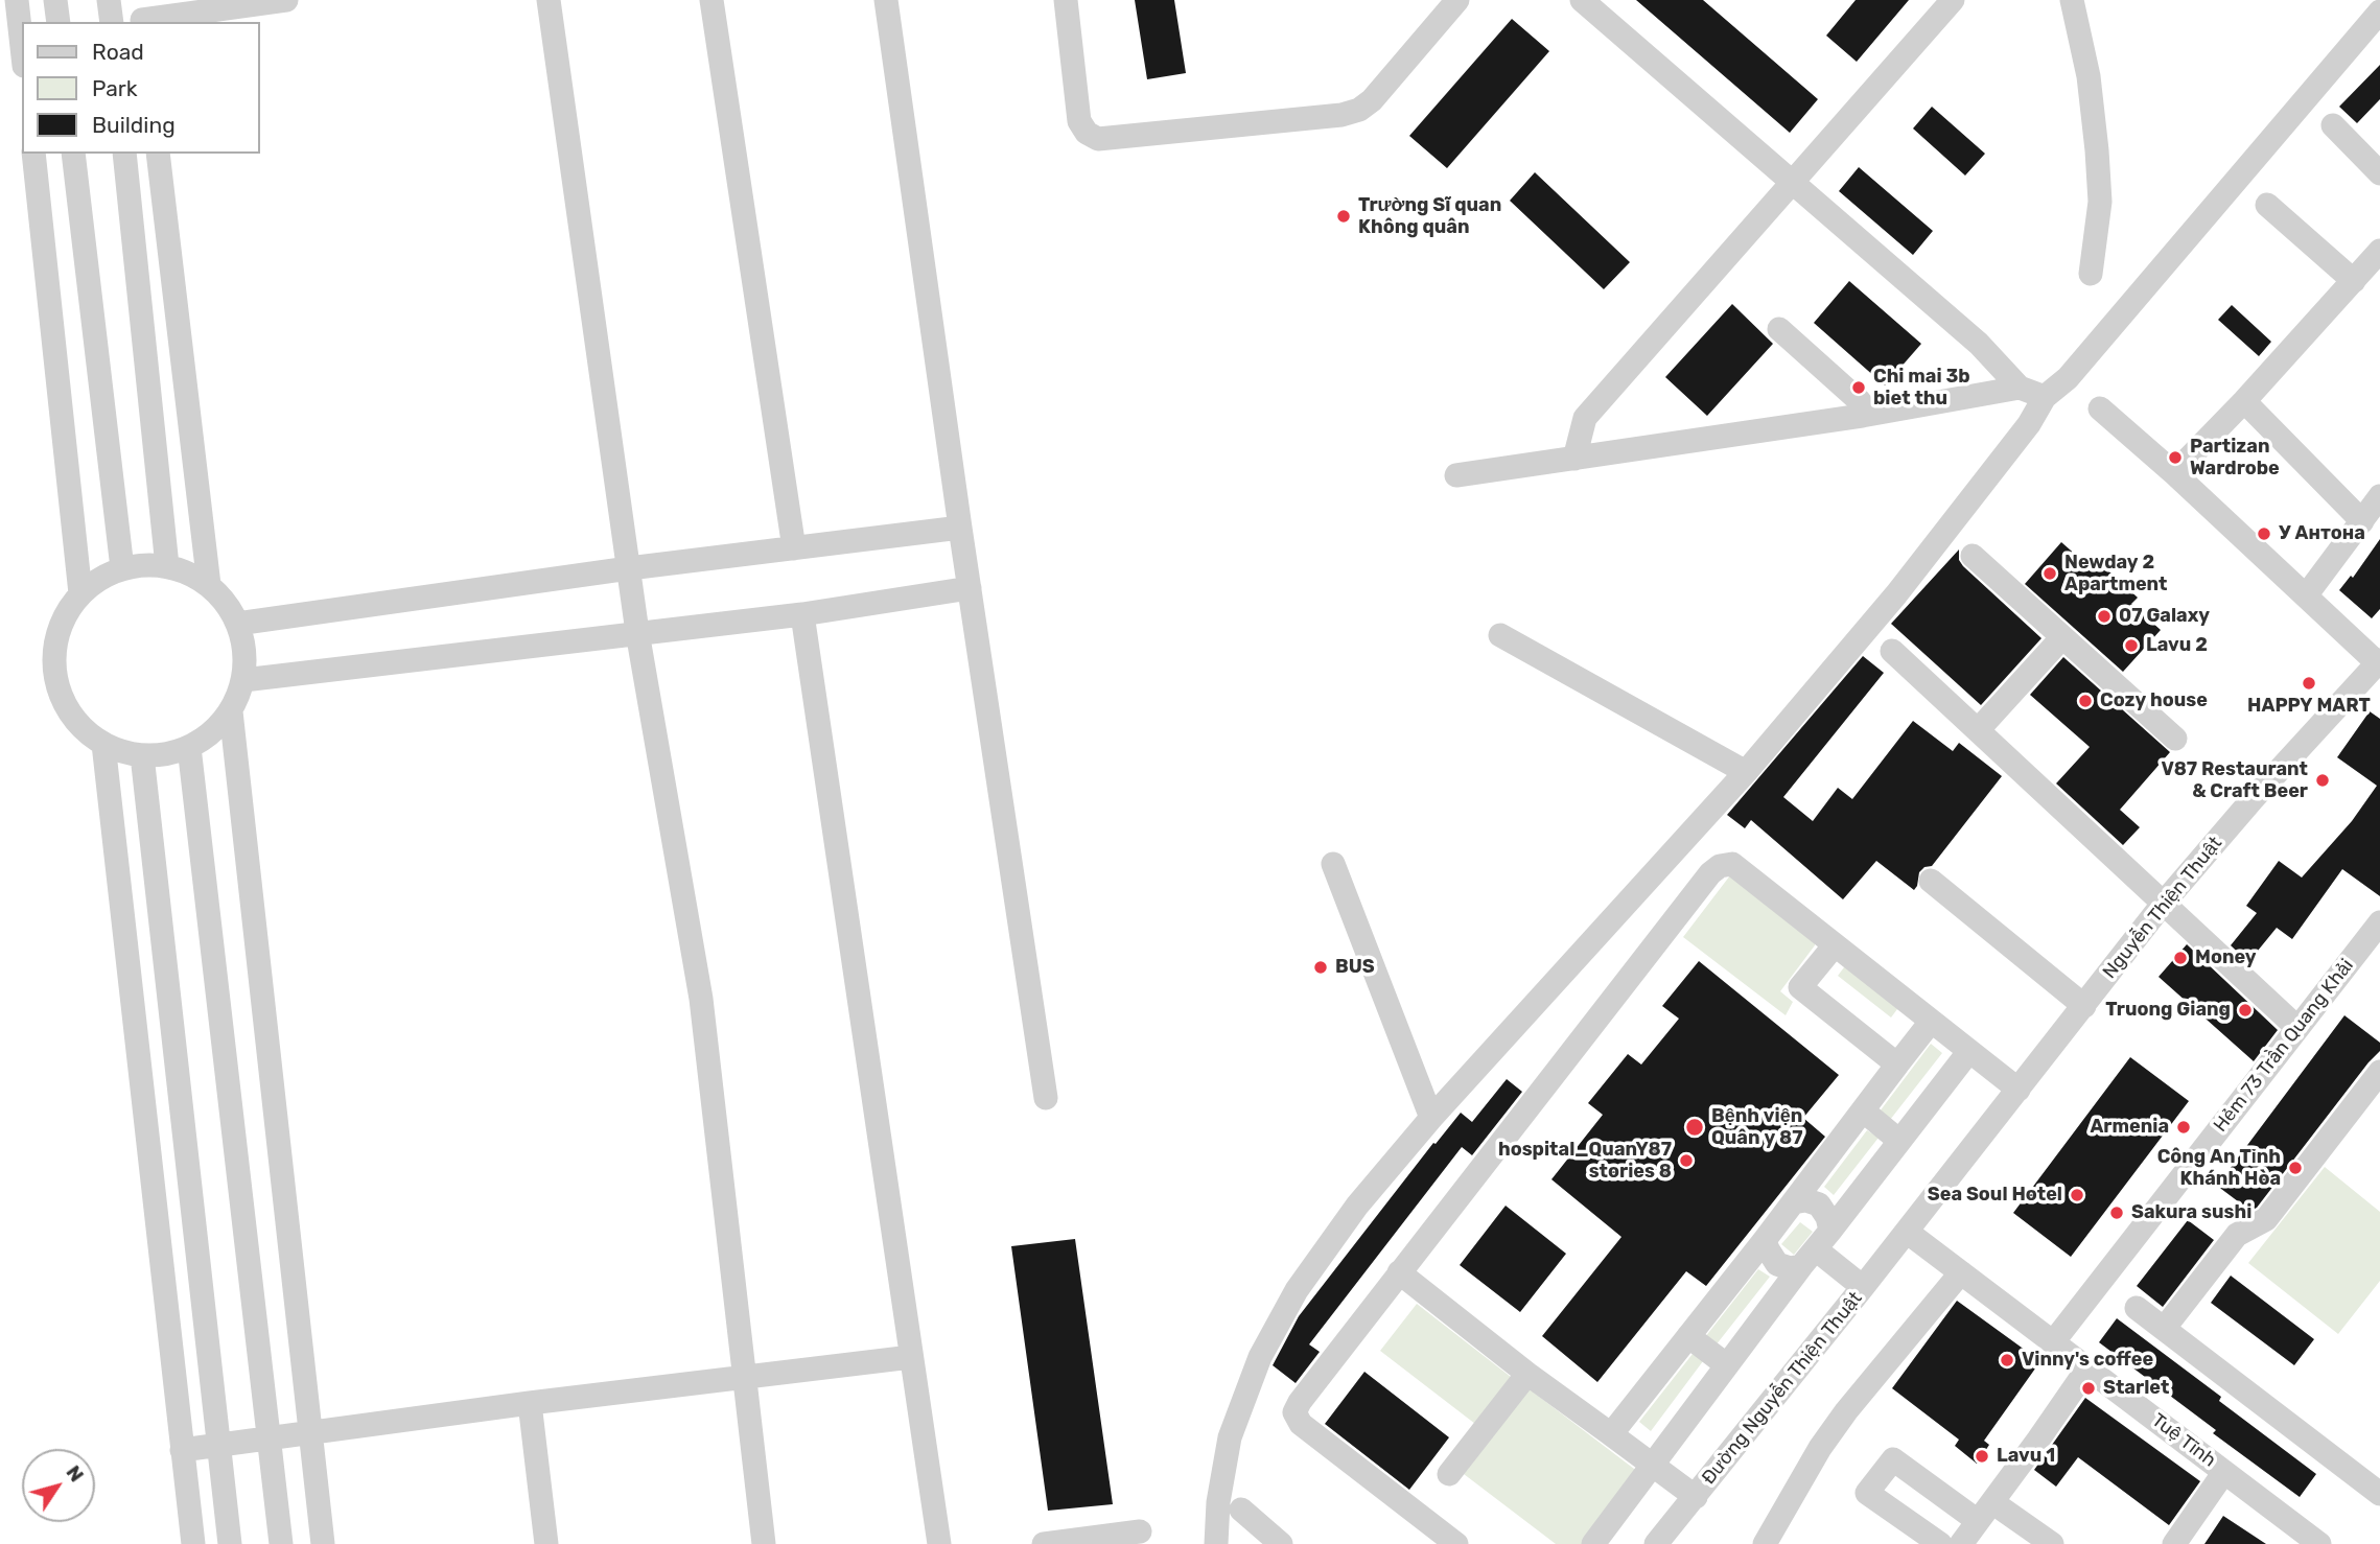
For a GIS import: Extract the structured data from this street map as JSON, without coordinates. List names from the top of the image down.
{
  "streets": {
    "street": [
      "Nguyễn Thiện Thuật",
      "Hẻm 73 Trần Quang Khải",
      "Đường Nguyễn Thiện Thuật",
      "Tuệ Tĩnh"
    ]
  },
  "crossings": [
    ["Nguyễn Thiện Thuật", "Đường Nguyễn Thiện Thuật"],
    ["Nguyễn Thiện Thuật", "Tuệ Tĩnh"],
    ["Hẻm 73 Trần Quang Khải", "Tuệ Tĩnh"],
    ["Đường Nguyễn Thiện Thuật", "Tuệ Tĩnh"]
  ],
  "places": [
    "Trường Sĩ quan Không quân",
    "Chi mai 3b biet thu",
    "Partizan Wardrobe",
    "У Антона",
    "Newday 2 Apartment",
    "07 Galaxy",
    "Lavu 2",
    "HAPPY MART",
    "Cozy house",
    "V87 Restaurant & Craft Beer",
    "Money",
    "BUS",
    "Truong Giang",
    "Bệnh viện Quân y 87",
    "Armenia",
    "hospital_QuanY87 stories 8",
    "Công An Tỉnh Khánh Hòa",
    "Sea Soul Hotel",
    "Sakura sushi",
    "Vinny's coffee",
    "Starlet",
    "Lavu 1"
  ],
  "legend": ["Road", "Park", "Building"],
  "north": "top right"
}
